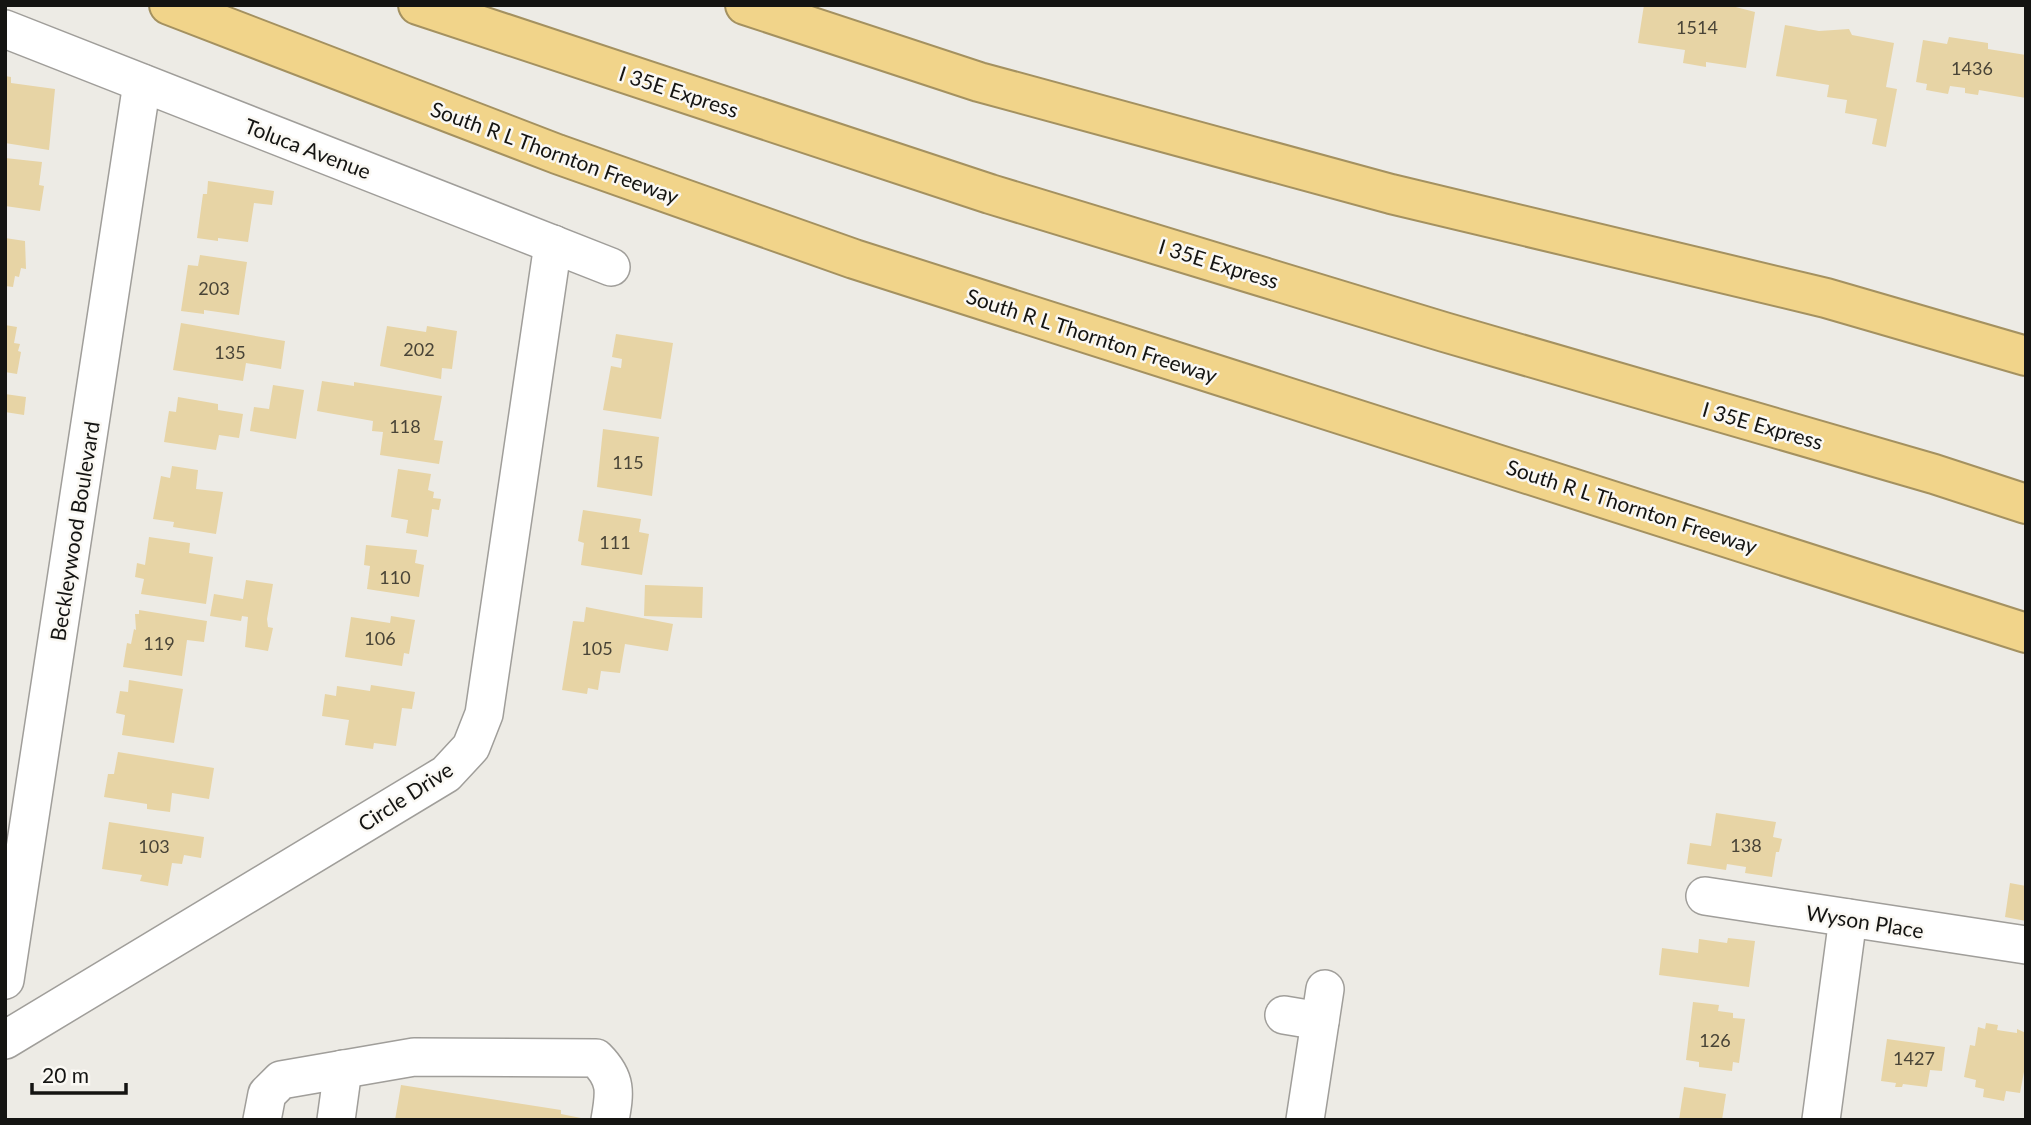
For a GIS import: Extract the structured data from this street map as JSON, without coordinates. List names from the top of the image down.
{
  "streets": {
    "highway": ["I 35E Express", "South R L Thornton Freeway"],
    "street": [
      "Toluca Avenue",
      "Beckleywood Boulevard",
      "Circle Drive",
      "Wyson Place"
    ]
  },
  "crossings": [
    ["Toluca Avenue", "Beckleywood Boulevard"],
    ["Toluca Avenue", "Circle Drive"]
  ],
  "house_numbers": [
    "1514",
    "1436",
    "203",
    "202",
    "135",
    "118",
    "115",
    "111",
    "110",
    "106",
    "119",
    "105",
    "138",
    "103",
    "126",
    "1427"
  ],
  "scale_bar": "20 m"
}
